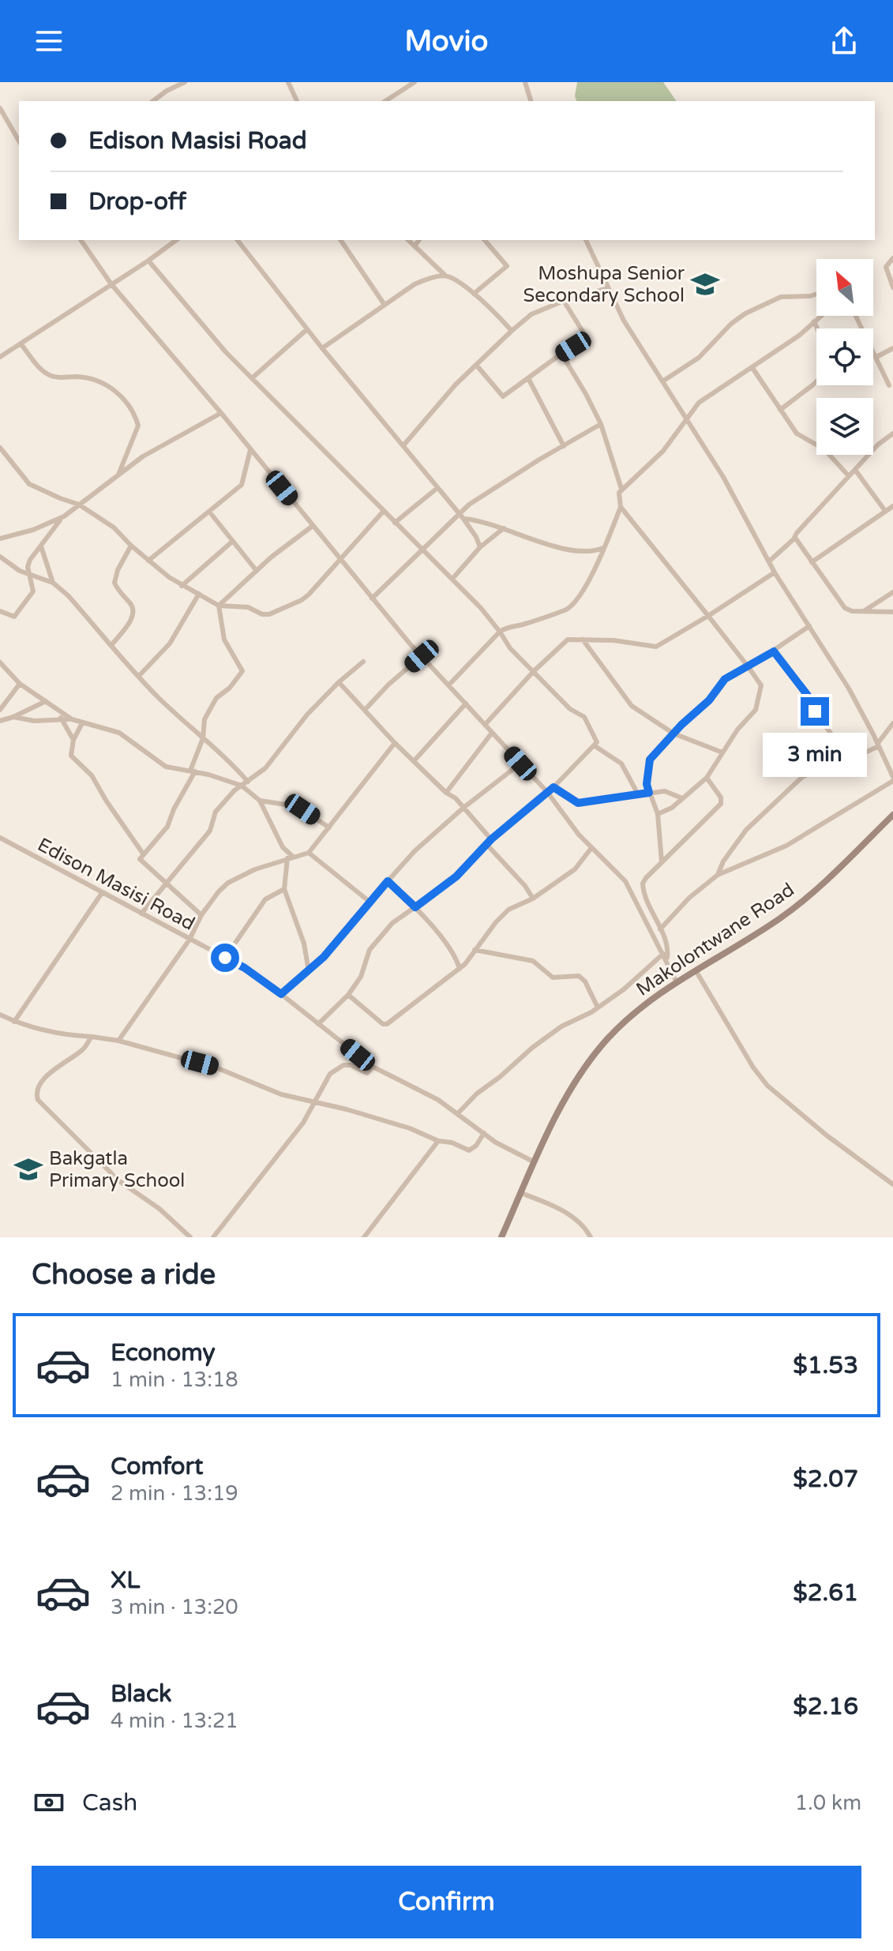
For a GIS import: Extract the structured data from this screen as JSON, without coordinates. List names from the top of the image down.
{
  "streets": {
    "main road": ["Makolontwane Road"],
    "street": ["Edison Masisi Road"]
  },
  "crossings": [
    ["Edison Masisi Road", "Makolontwane Road"]
  ],
  "places": {
    "school or university": ["Moshupa Senior Secondary School", "Bakgatla Primary School"]
  },
  "north": "top left",
  "page": {
    "header": "Movio",
    "banner": ["Edison Masisi Road", "Drop-off"],
    "bubble": "3 min",
    "heading": "Choose a ride",
    "list": [
      {
        "name": "Economy",
        "note": "1 min · 13:18",
        "value": "$1.53"
      },
      {
        "name": "Comfort",
        "note": "2 min · 13:19",
        "value": "$2.07"
      },
      {
        "name": "XL",
        "note": "3 min · 13:20",
        "value": "$2.61"
      },
      {
        "name": "Black",
        "note": "4 min · 13:21",
        "value": "$2.16"
      }
    ],
    "pay": ["Cash", "1.0 km"],
    "buttons": "Confirm"
  }
}
